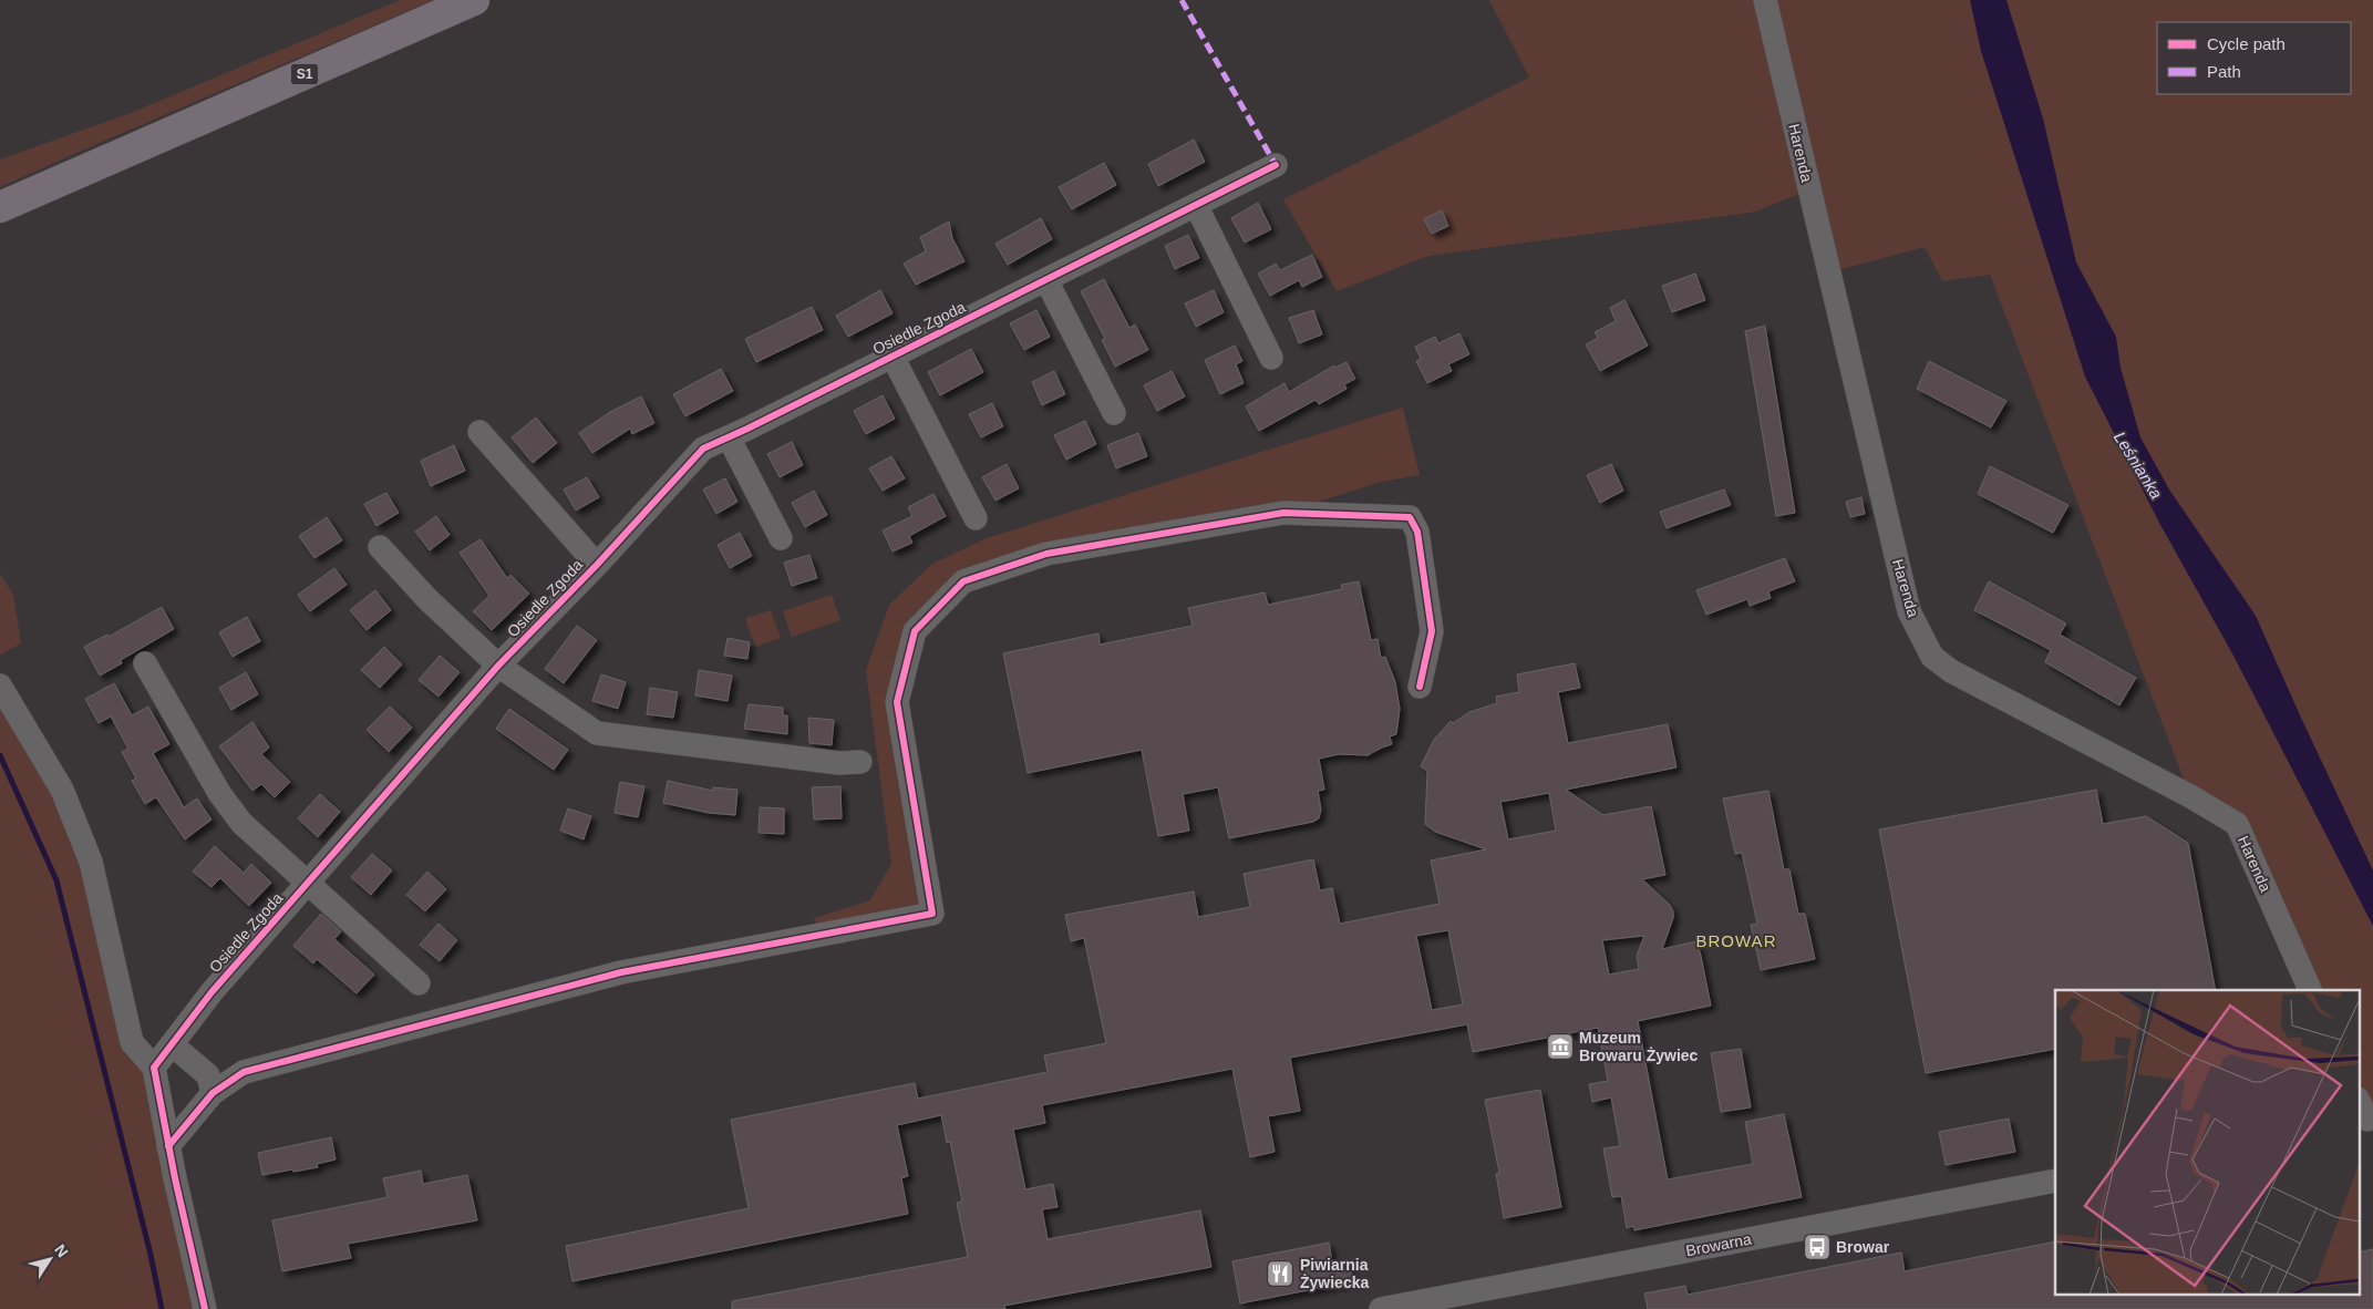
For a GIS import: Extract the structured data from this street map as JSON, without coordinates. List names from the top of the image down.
{
  "streets": {
    "highway": ["S1"],
    "street": ["Harenda", "Osiedle Zgoda", "Browarna"]
  },
  "districts": ["BROWAR"],
  "water": ["Leśnianka"],
  "places": {
    "museum": ["Muzeum Browaru Żywiec"],
    "bus stop": ["Browar"],
    "restaurant": ["Piwiarnia Żywiecka"]
  },
  "legend": ["Cycle path", "Path"],
  "north": "top right"
}
